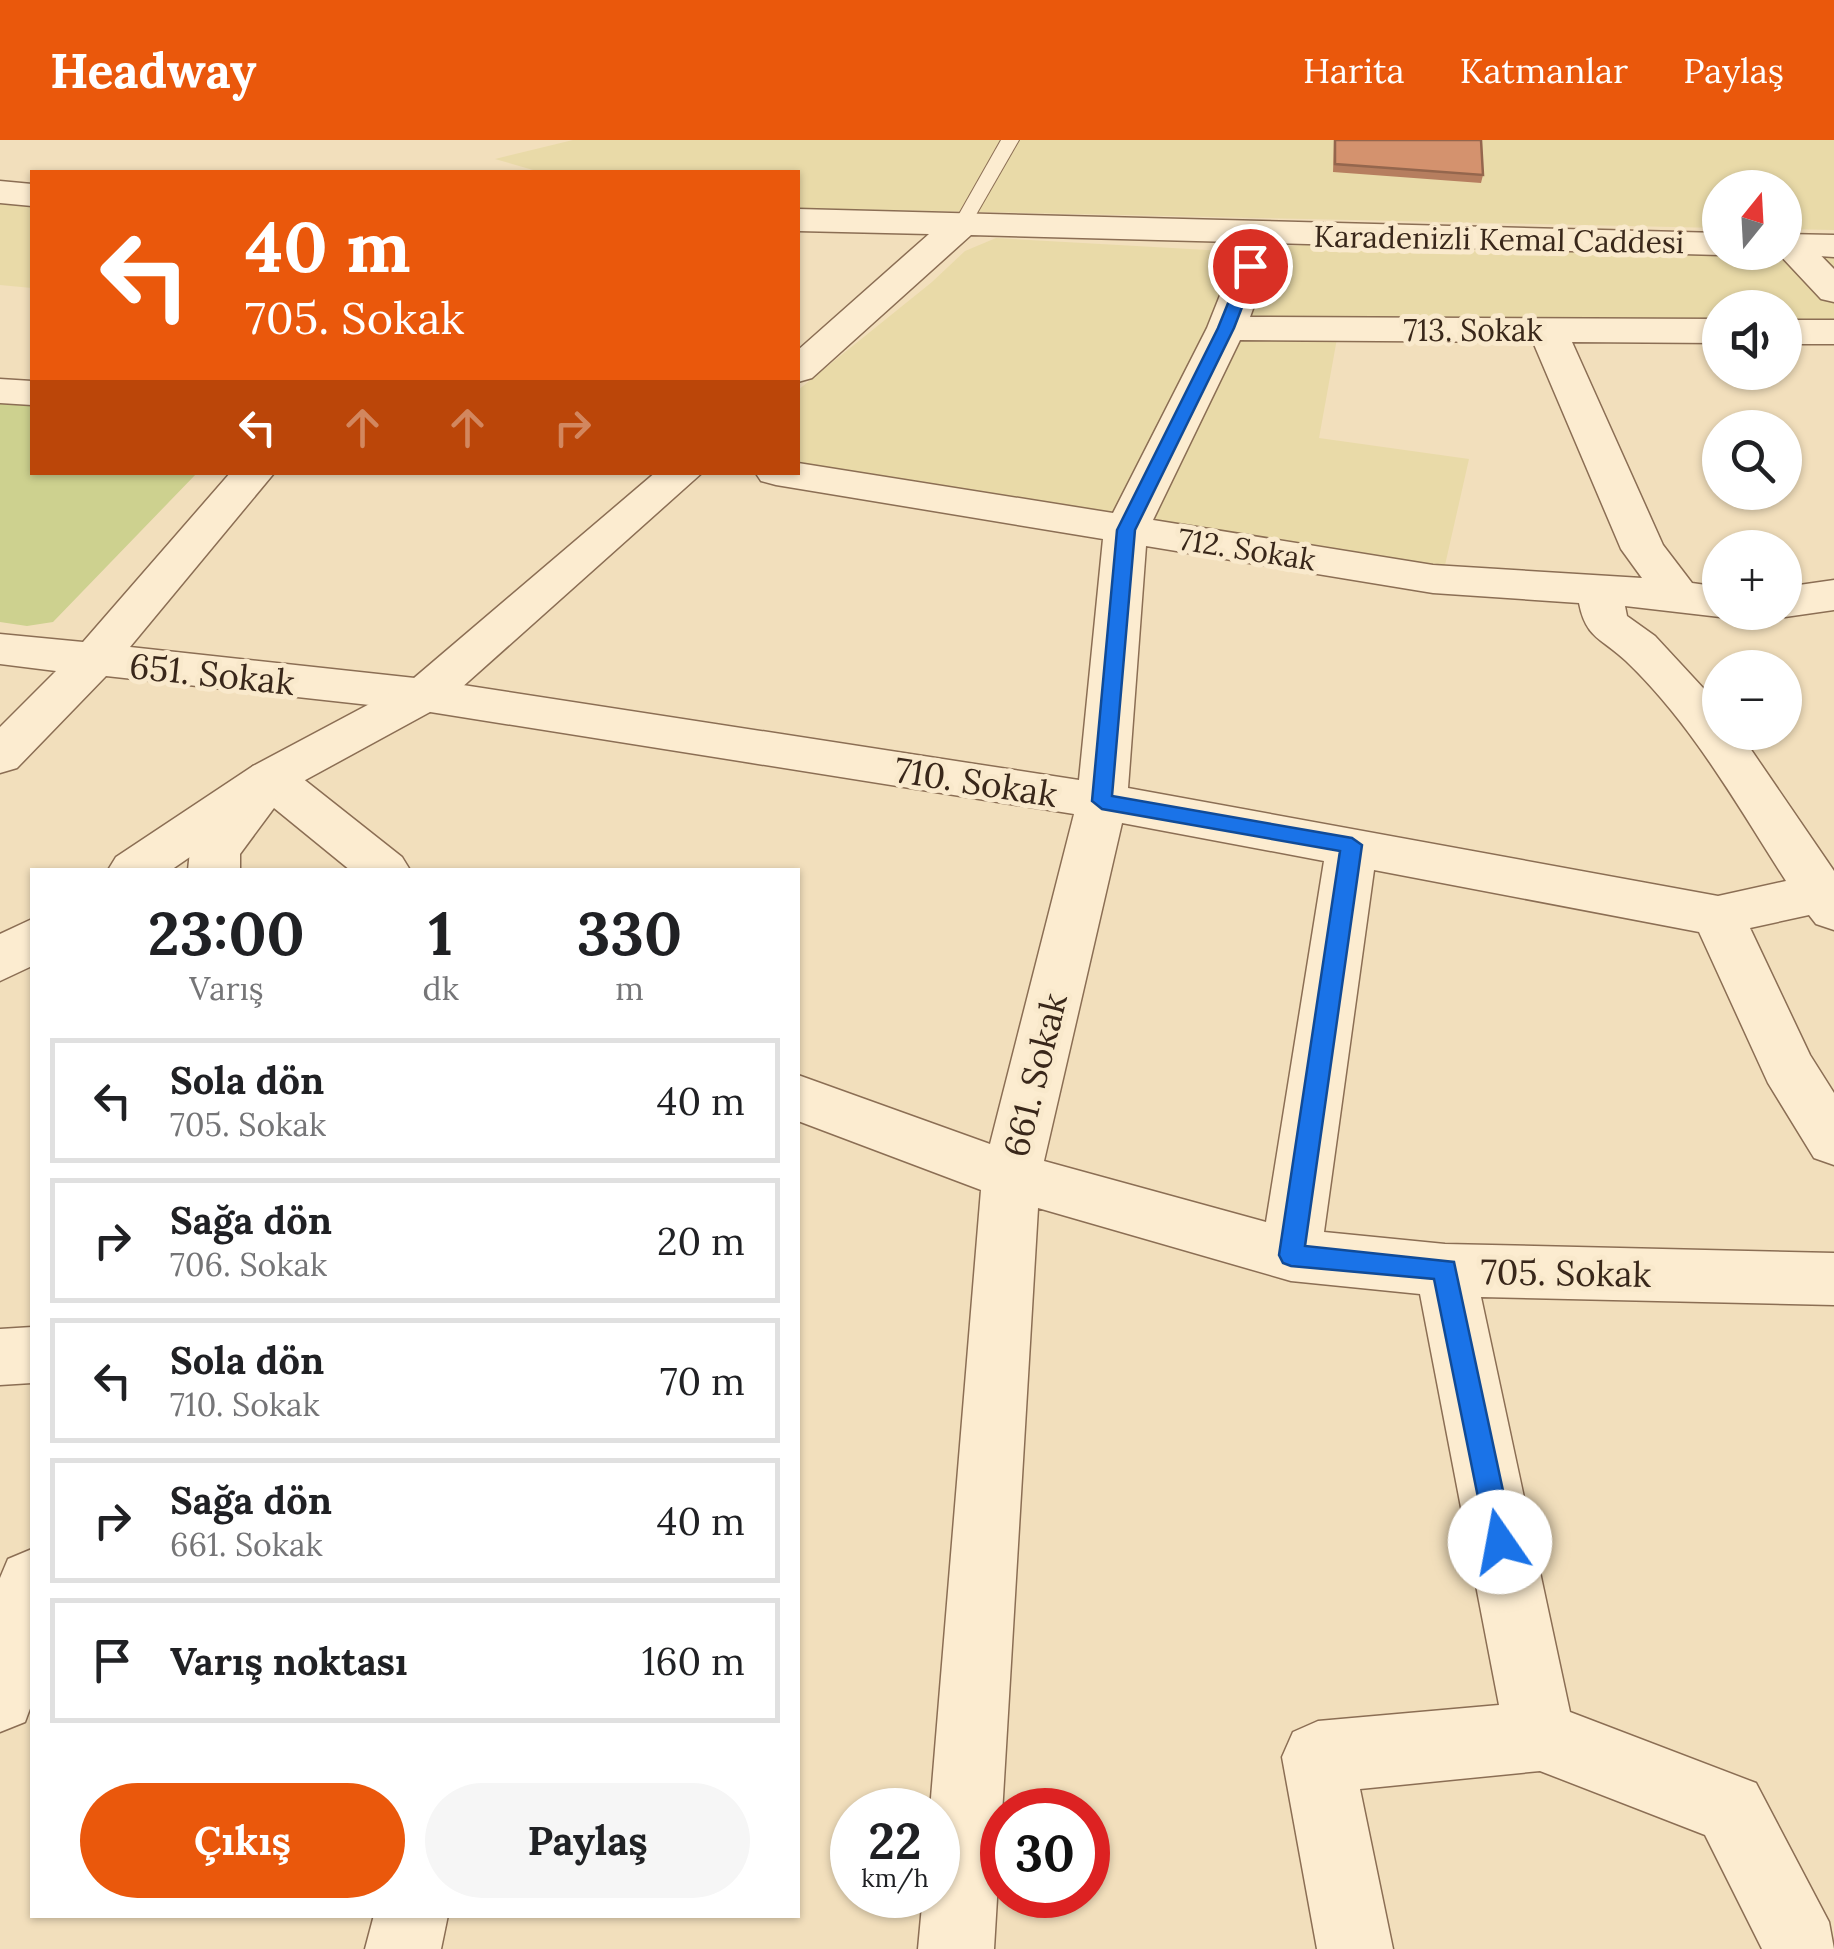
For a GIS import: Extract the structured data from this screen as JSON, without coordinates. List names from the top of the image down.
{
  "streets": {
    "street": [
      "Karadenizli Kemal Caddesi",
      "713. Sokak",
      "712. Sokak",
      "651. Sokak",
      "710. Sokak",
      "661. Sokak",
      "705. Sokak"
    ]
  },
  "crossings": [
    ["Karadenizli Kemal Caddesi", "661. Sokak"],
    ["713. Sokak", "661. Sokak"],
    ["712. Sokak", "661. Sokak"],
    ["651. Sokak", "710. Sokak"],
    ["710. Sokak", "661. Sokak"],
    ["661. Sokak", "705. Sokak"]
  ],
  "north": "top",
  "page": {
    "header": "Headway",
    "nav": ["Harita", "Katmanlar", "Paylaş"],
    "map_buttons": ["+", "−"],
    "turn": ["40 m", "705. Sokak"],
    "eta": [
      "23:00",
      "Varış",
      "1",
      "dk",
      "330",
      "m"
    ],
    "list": [
      {
        "name": "Sola dön",
        "note": "705. Sokak",
        "value": "40 m"
      },
      {
        "name": "Sağa dön",
        "note": "706. Sokak",
        "value": "20 m"
      },
      {
        "name": "Sola dön",
        "note": "710. Sokak",
        "value": "70 m"
      },
      {
        "name": "Sağa dön",
        "note": "661. Sokak",
        "value": "40 m"
      },
      {
        "name": "Varış noktası",
        "value": "160 m"
      }
    ],
    "buttons": ["Çıkış", "Paylaş"],
    "speed": "22 km/h",
    "limit": "30"
  }
}
